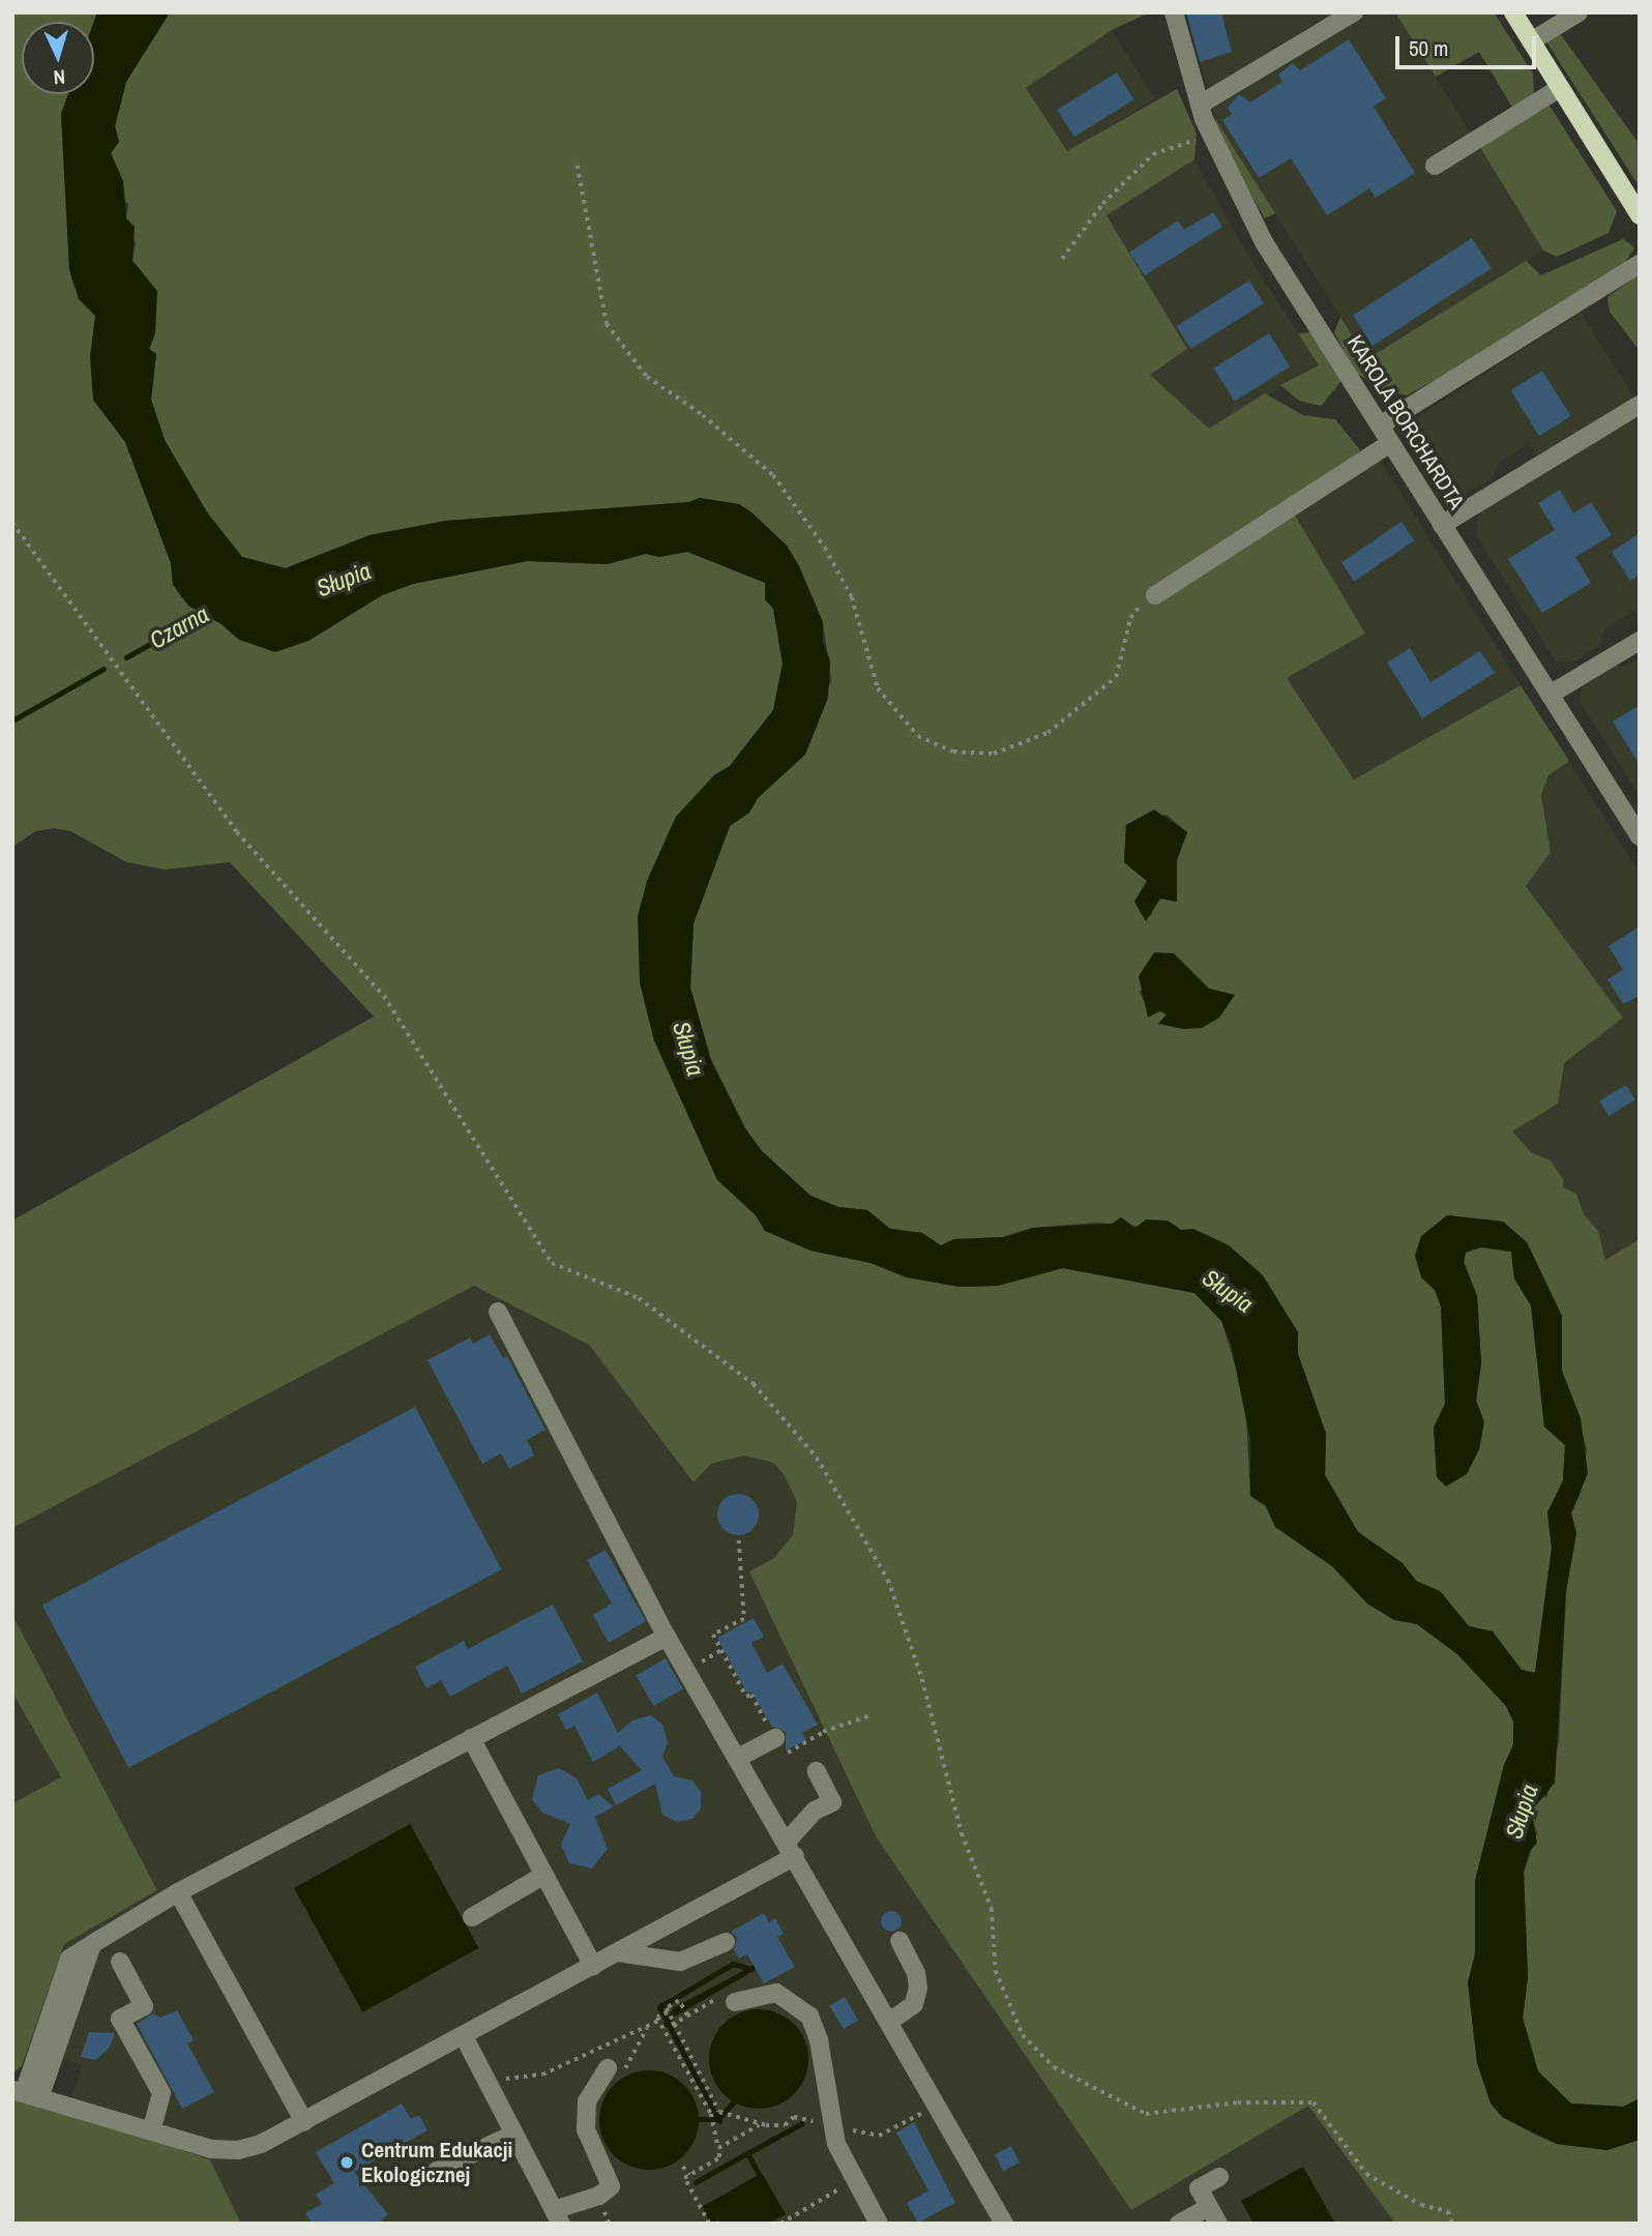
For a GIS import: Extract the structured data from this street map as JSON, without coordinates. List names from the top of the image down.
{
  "streets": {
    "street": ["KAROLA BORCHARDTA"]
  },
  "water": ["Słupia", "Czarna"],
  "places": ["Centrum Edukacji Ekologicznej"],
  "scale_bar": "50 m",
  "north": "bottom"
}
